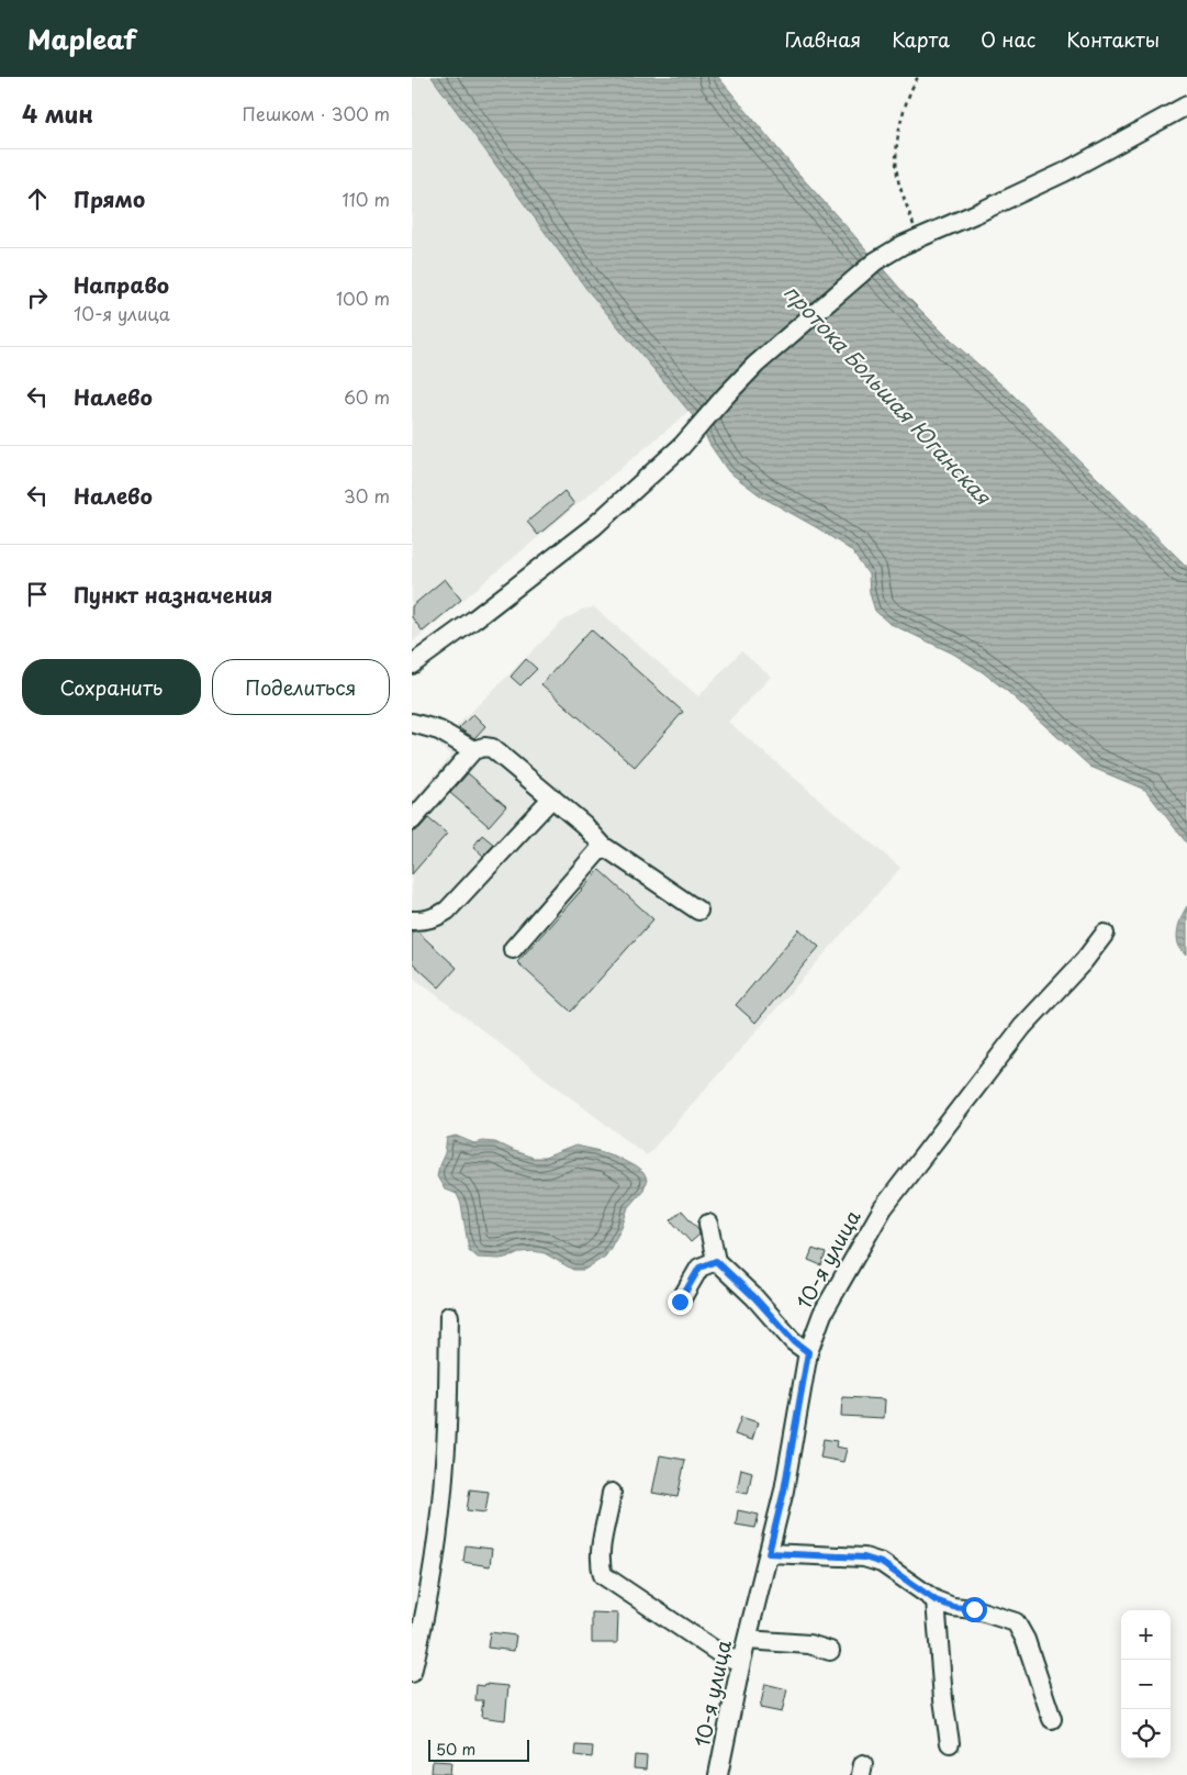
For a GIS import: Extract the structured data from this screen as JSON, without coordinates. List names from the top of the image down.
{
  "streets": {
    "street": ["10-я улица"]
  },
  "water": ["протока Большая Юганская"],
  "scale_bar": "50 m",
  "page": {
    "header": "Mapleaf",
    "nav": [
      "Главная",
      "Карта",
      "О нас",
      "Контакты"
    ],
    "heading": ["4 мин", "Пешком · 300 m"],
    "list": [
      ["Прямо", "110 m"],
      ["Направо", "10-я улица", "100 m"],
      ["Налево", "60 m"],
      ["Налево", "30 m"],
      "Пункт назначения"
    ],
    "buttons": ["Сохранить", "Поделиться"],
    "map_buttons": ["+", "−"],
    "scale": "50 m"
  }
}
